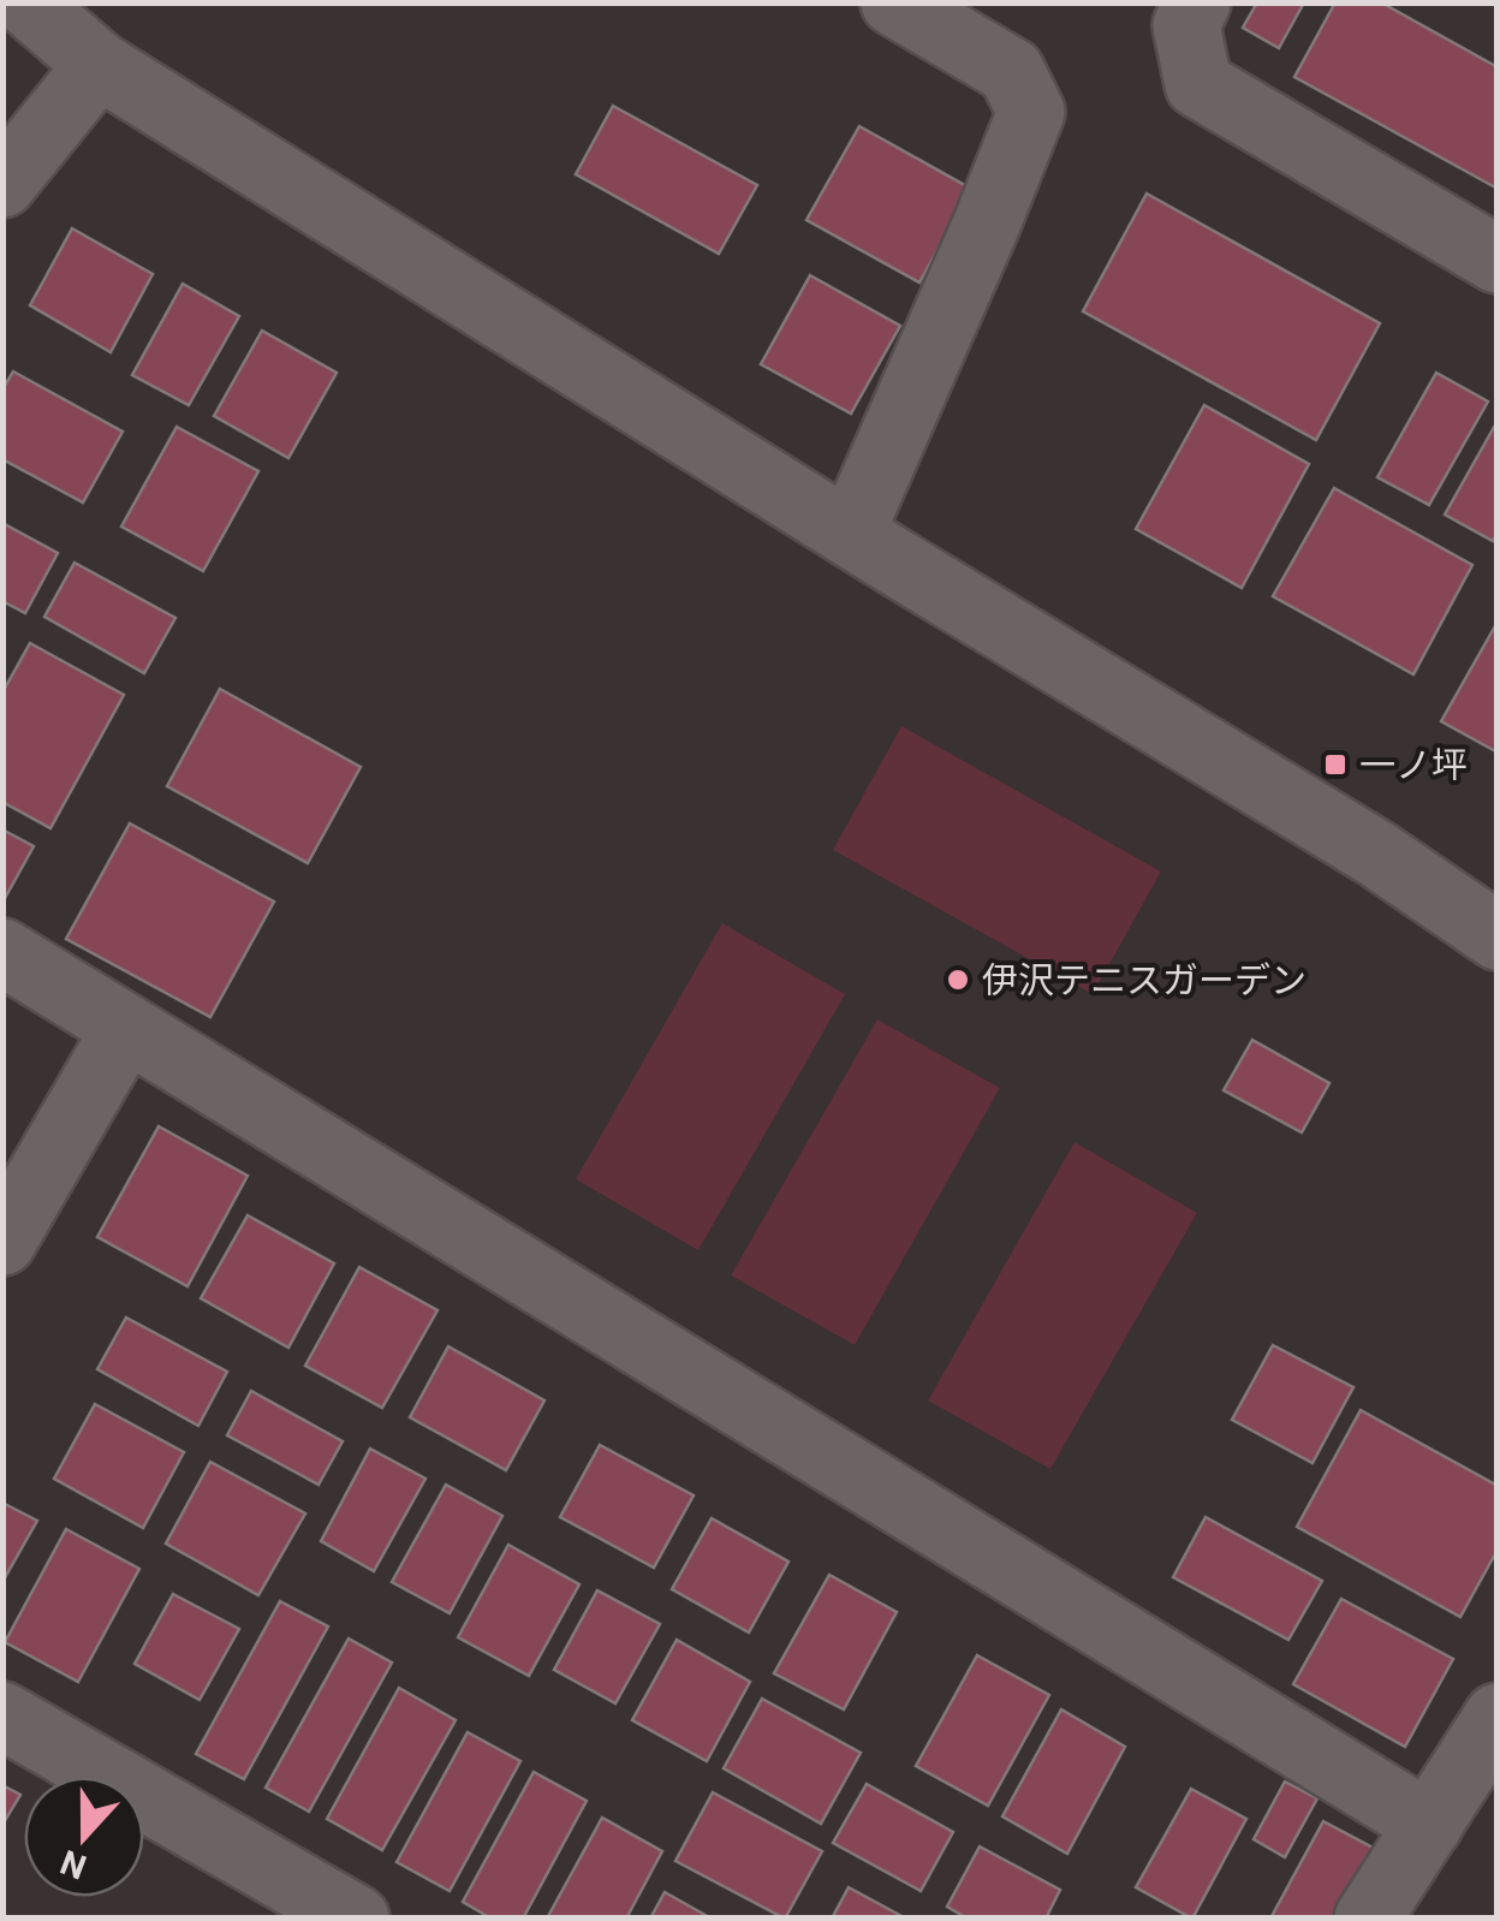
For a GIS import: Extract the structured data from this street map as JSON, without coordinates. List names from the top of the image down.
{
  "places": {
    "transit": ["一ノ坪"],
    "other": ["伊沢テニスガーデン"]
  },
  "north": "bottom"
}
